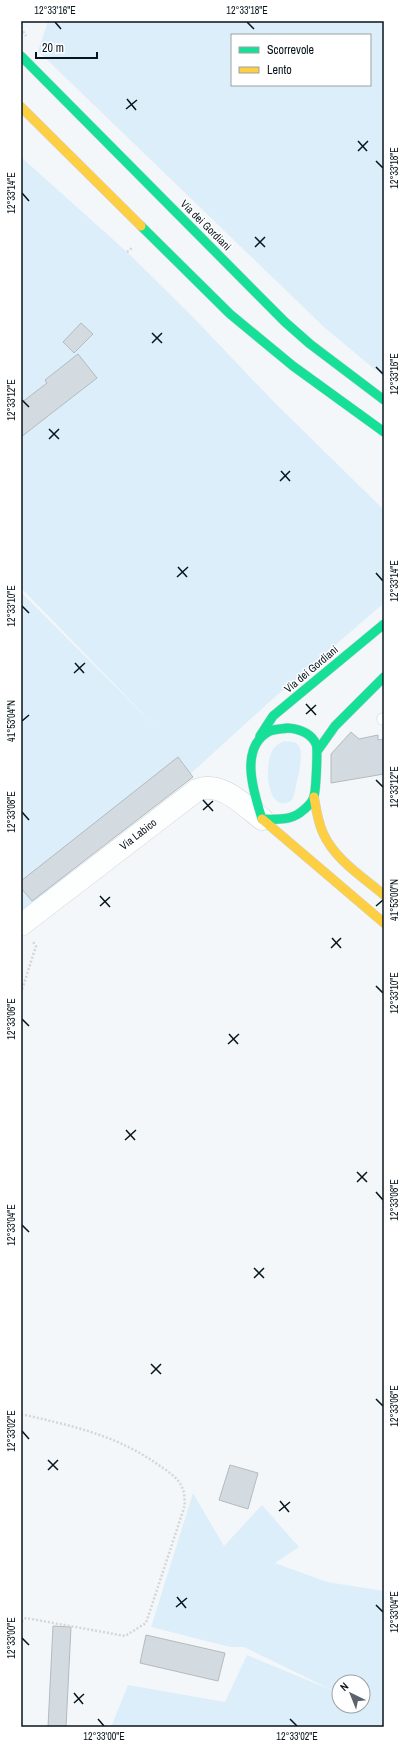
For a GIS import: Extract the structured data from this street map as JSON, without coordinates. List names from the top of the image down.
{
  "streets": {
    "street": ["Via dei Gordiani", "Via Labico"]
  },
  "crossings": [
    ["Via dei Gordiani", "Via Labico"]
  ],
  "legend": ["Scorrevole", "Lento"],
  "scale_bar": "20 m",
  "north": "top left",
  "coordinates": [
    "12°33'16\"E",
    "12°33'18\"E",
    "12°33'14\"E",
    "12°33'12\"E",
    "12°33'10\"E",
    "41°53'04\"N",
    "12°33'08\"E",
    "41°53'00\"N",
    "12°33'06\"E",
    "12°33'04\"E",
    "12°33'02\"E",
    "12°33'00\"E"
  ]
}
